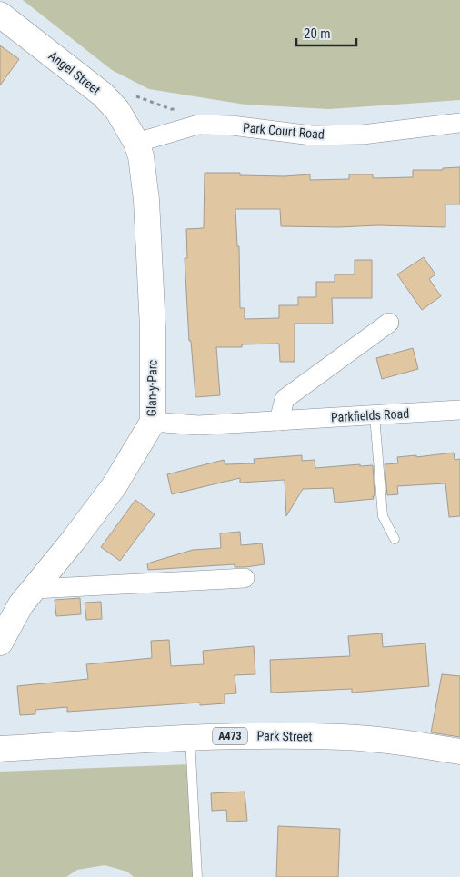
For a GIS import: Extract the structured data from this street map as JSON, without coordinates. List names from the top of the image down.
{
  "streets": {
    "street": [
      "Angel Street",
      "Park Court Road",
      "Glan-y-Parc",
      "Parkfields Road",
      "A473",
      "Park Street"
    ]
  },
  "crossings": [
    ["Angel Street", "Park Court Road"],
    ["Angel Street", "Glan-y-Parc"],
    ["Park Court Road", "Glan-y-Parc"],
    ["Glan-y-Parc", "Parkfields Road"]
  ],
  "scale_bar": "20 m"
}
